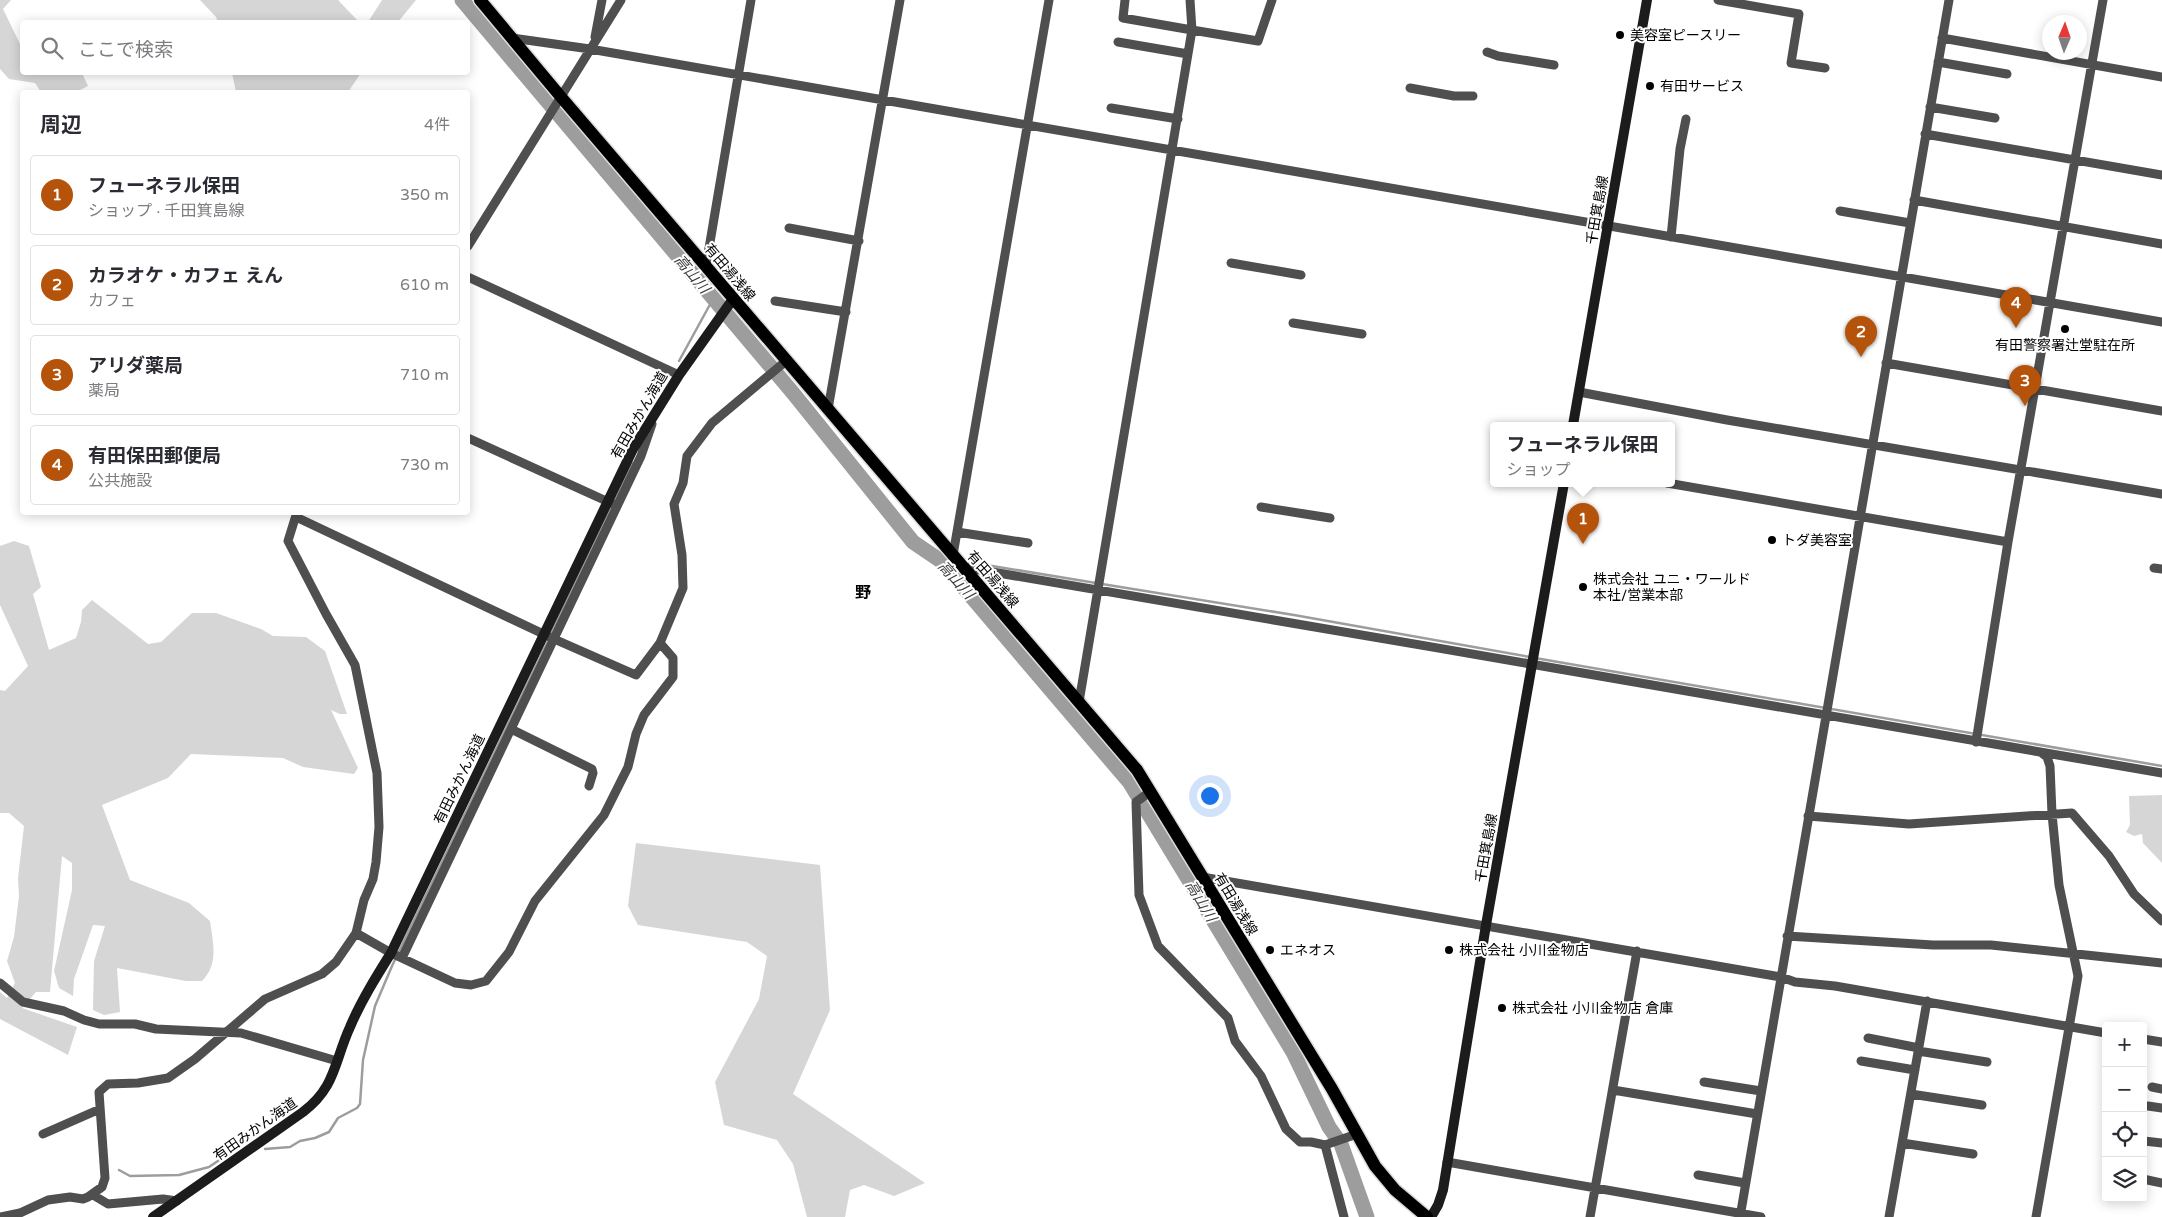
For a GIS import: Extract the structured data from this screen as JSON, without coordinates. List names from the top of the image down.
{
  "streets": {
    "main road": ["千田箕島線", "有田湯浅線", "有田みかん海道"]
  },
  "crossings": [
    ["有田湯浅線", "有田みかん海道"]
  ],
  "districts": ["野"],
  "water": ["高山川"],
  "places": [
    "美容室ピースリー",
    "有田サービス",
    "有田警察署辻堂駐在所",
    "トダ美容室",
    "株式会社 ユニ・ワールド 本社/営業本部",
    "エネオス",
    "株式会社 小川金物店",
    "株式会社 小川金物店 倉庫"
  ],
  "north": "top",
  "page": {
    "search": "ここで検索",
    "heading": ["周辺", "4件"],
    "list": [
      {
        "mark": "1",
        "name": "フューネラル保田",
        "note": "ショップ · 千田箕島線",
        "value": "350 m"
      },
      {
        "mark": "2",
        "name": "カラオケ・カフェ えん",
        "note": "カフェ",
        "value": "610 m"
      },
      {
        "mark": "3",
        "name": "アリダ薬局",
        "note": "薬局",
        "value": "710 m"
      },
      {
        "mark": "4",
        "name": "有田保田郵便局",
        "note": "公共施設",
        "value": "730 m"
      }
    ],
    "pins": [
      "4",
      "2",
      "3",
      "1"
    ],
    "popup": ["フューネラル保田", "ショップ"],
    "map_buttons": ["+", "−"]
  }
}
